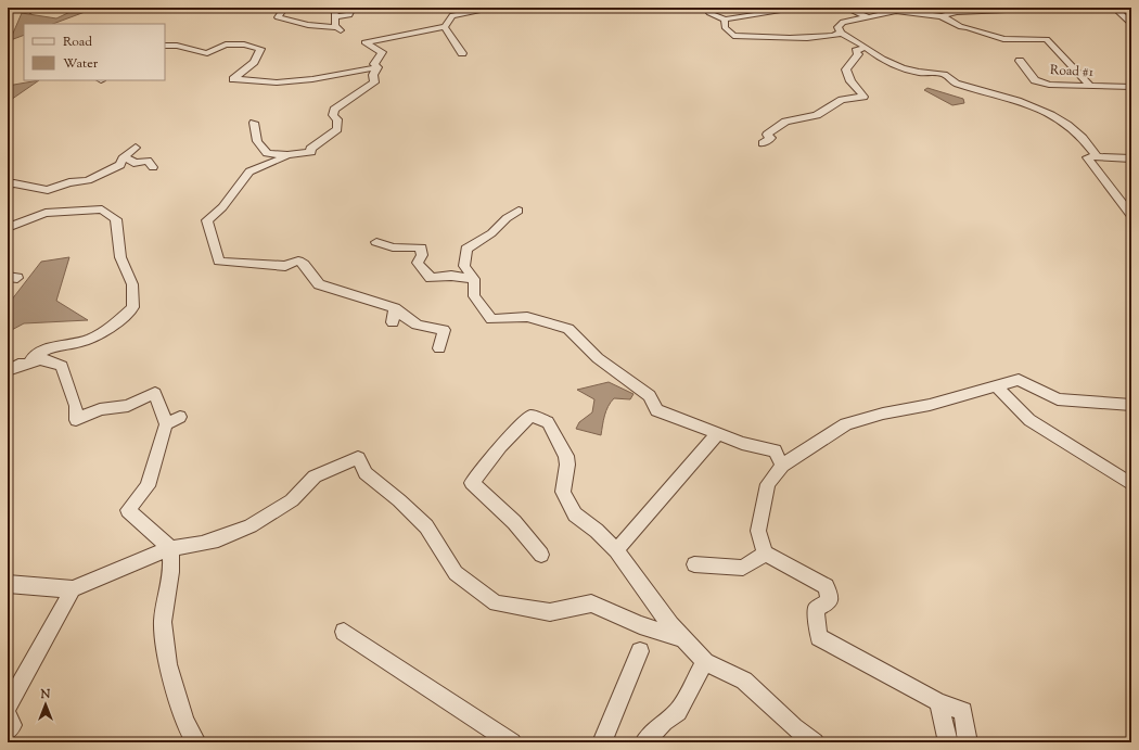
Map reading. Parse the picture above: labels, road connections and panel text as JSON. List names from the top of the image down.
{
  "streets": {
    "street": ["Road #1"]
  },
  "legend": ["Road", "Water"],
  "north": "top"
}
